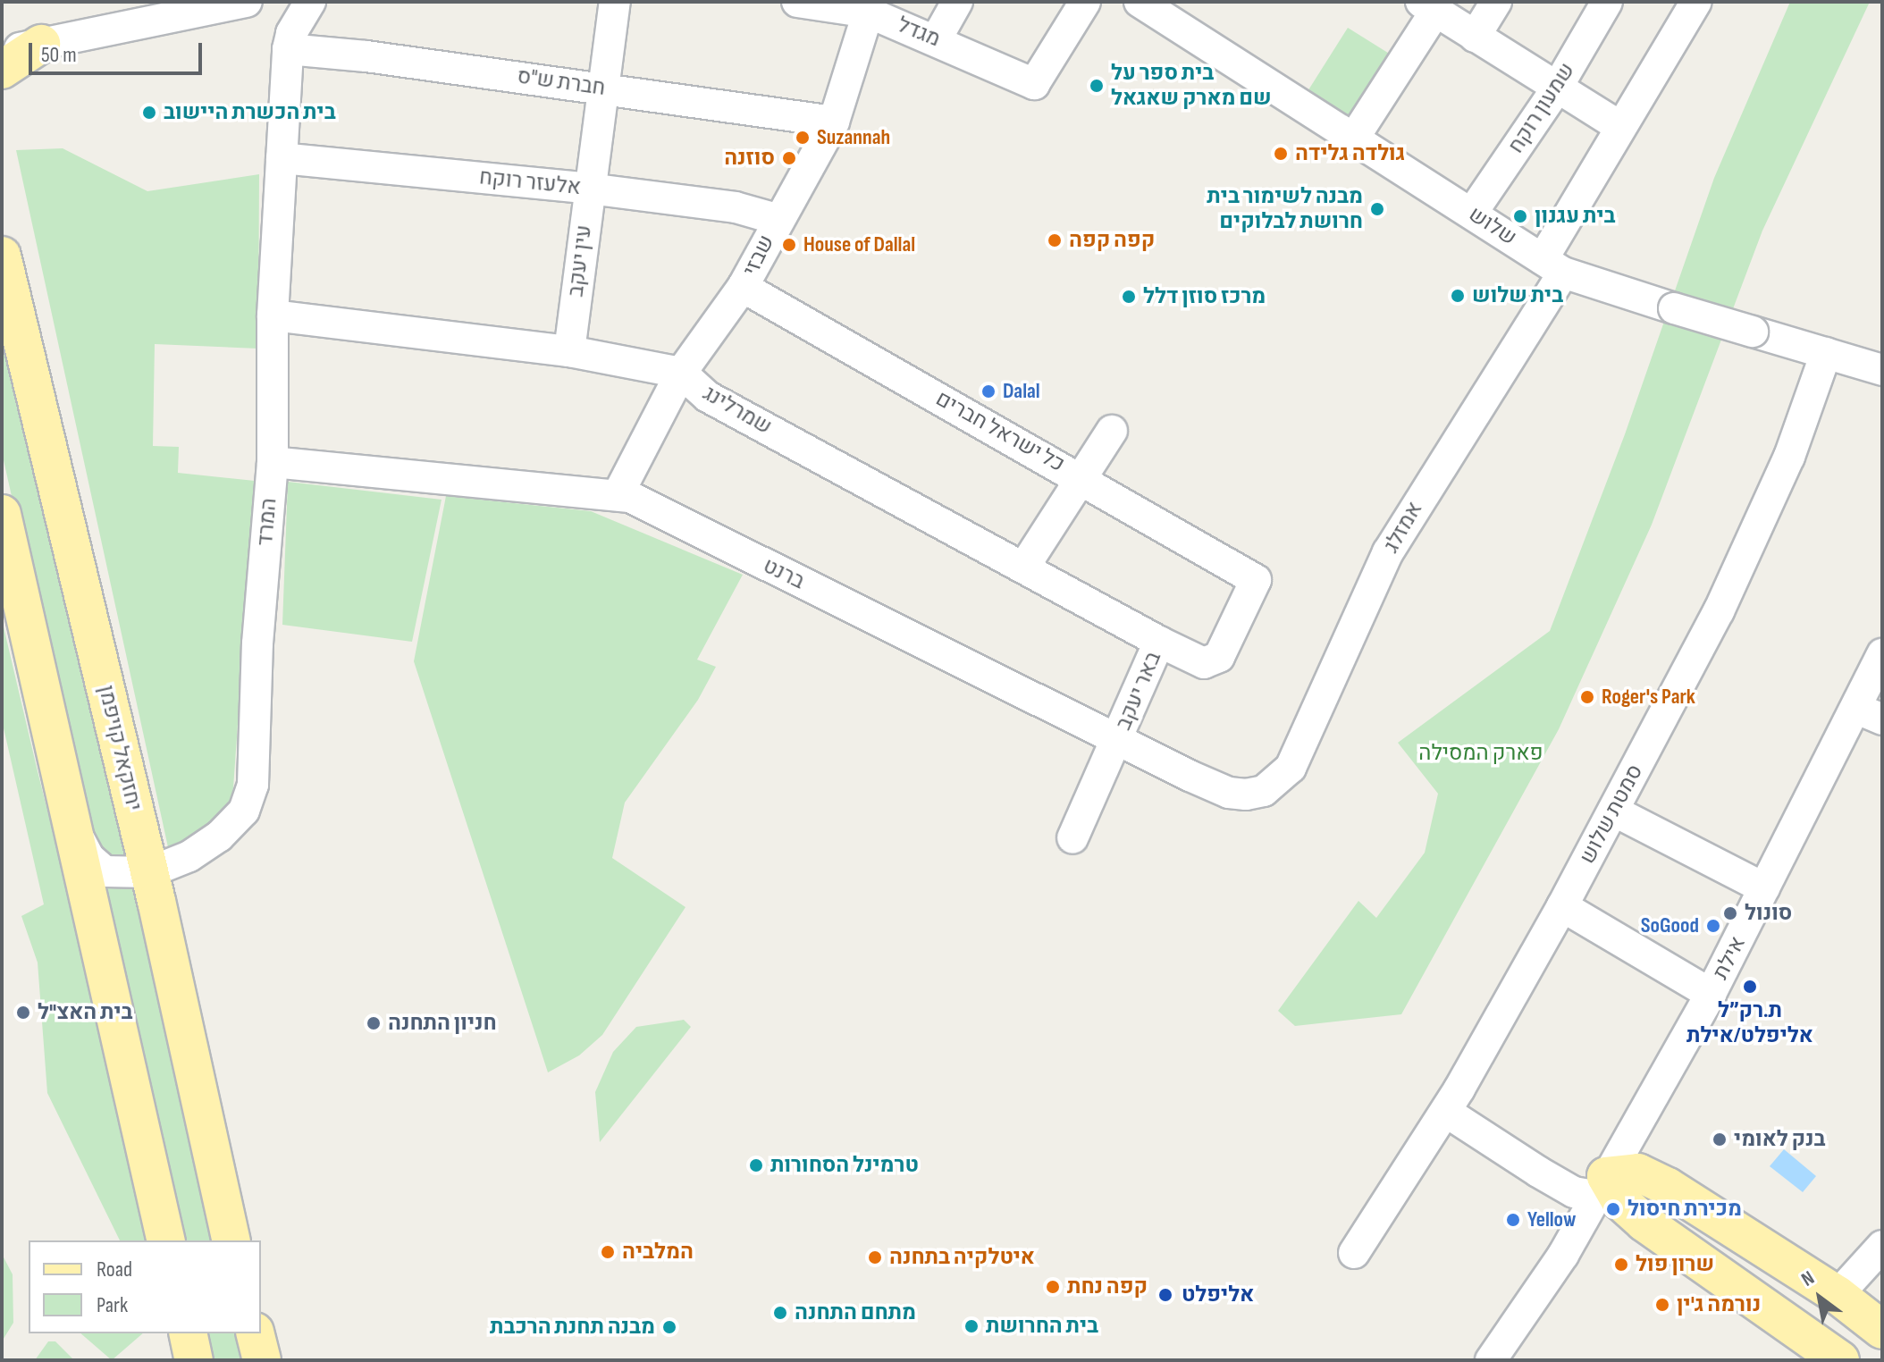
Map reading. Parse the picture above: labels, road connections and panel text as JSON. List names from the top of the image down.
{
  "streets": {
    "main road": ["יחזקאל קויפמן"],
    "street": [
      "מגדל",
      "חברת ש\"ס",
      "שמעון רוקח",
      "אלעזר רוקח",
      "שלוש",
      "שבזי",
      "עין יעקב",
      "שמרלינג",
      "כל ישראל חברים",
      "המרד",
      "אמזלג",
      "ברנט",
      "באר יעקב",
      "סמטת שלוש",
      "אילת"
    ]
  },
  "crossings": [
    ["מגדל", "שבזי"],
    ["חברת ש\"ס", "שבזי"],
    ["חברת ש\"ס", "עין יעקב"],
    ["חברת ש\"ס", "המרד"],
    ["שמעון רוקח", "שלוש"],
    ["אלעזר רוקח", "שבזי"],
    ["אלעזר רוקח", "עין יעקב"],
    ["אלעזר רוקח", "המרד"],
    ["שלוש", "אמזלג"],
    ["שלוש", "סמטת שלוש"],
    ["שבזי", "שמרלינג"],
    ["שבזי", "כל ישראל חברים"],
    ["שבזי", "ברנט"],
    ["עין יעקב", "שמרלינג"],
    ["שמרלינג", "המרד"],
    ["שמרלינג", "באר יעקב"],
    ["כל ישראל חברים", "באר יעקב"],
    ["המרד", "ברנט"],
    ["המרד", "יחזקאל קויפמן"],
    ["אמזלג", "ברנט"],
    ["ברנט", "באר יעקב"]
  ],
  "parks": ["פארק המסילה"],
  "places": [
    "בית ספר על שם מארק שאגאל",
    "בית הכשרת היישוב",
    "Suzannah",
    "גולדה גלידה",
    "סוזנה",
    "מבנה לשימור בית חרושת לבלוקים",
    "בית עגנון",
    "קפה קפה",
    "House of Dallal",
    "בית שלוש",
    "מרכז סוזן דלל",
    "Dalal",
    "Roger's Park",
    "סונול",
    "SoGood",
    "ת.רק״ל אליפלט/אילת",
    "בית האצ\"ל",
    "חניון התחנה",
    "בנק לאומי",
    "טרמינל הסחורות",
    "מכירת חיסול",
    "Yellow",
    "המלביה",
    "איטלקיה בתחנה",
    "שרון פול",
    "קפה נחת",
    "אליפלט",
    "נורמה ג'ין",
    "מתחם התחנה",
    "בית החרושת",
    "מבנה תחנת הרכבת"
  ],
  "legend": ["Road", "Park"],
  "scale_bar": "50 m",
  "north": "top left"
}
